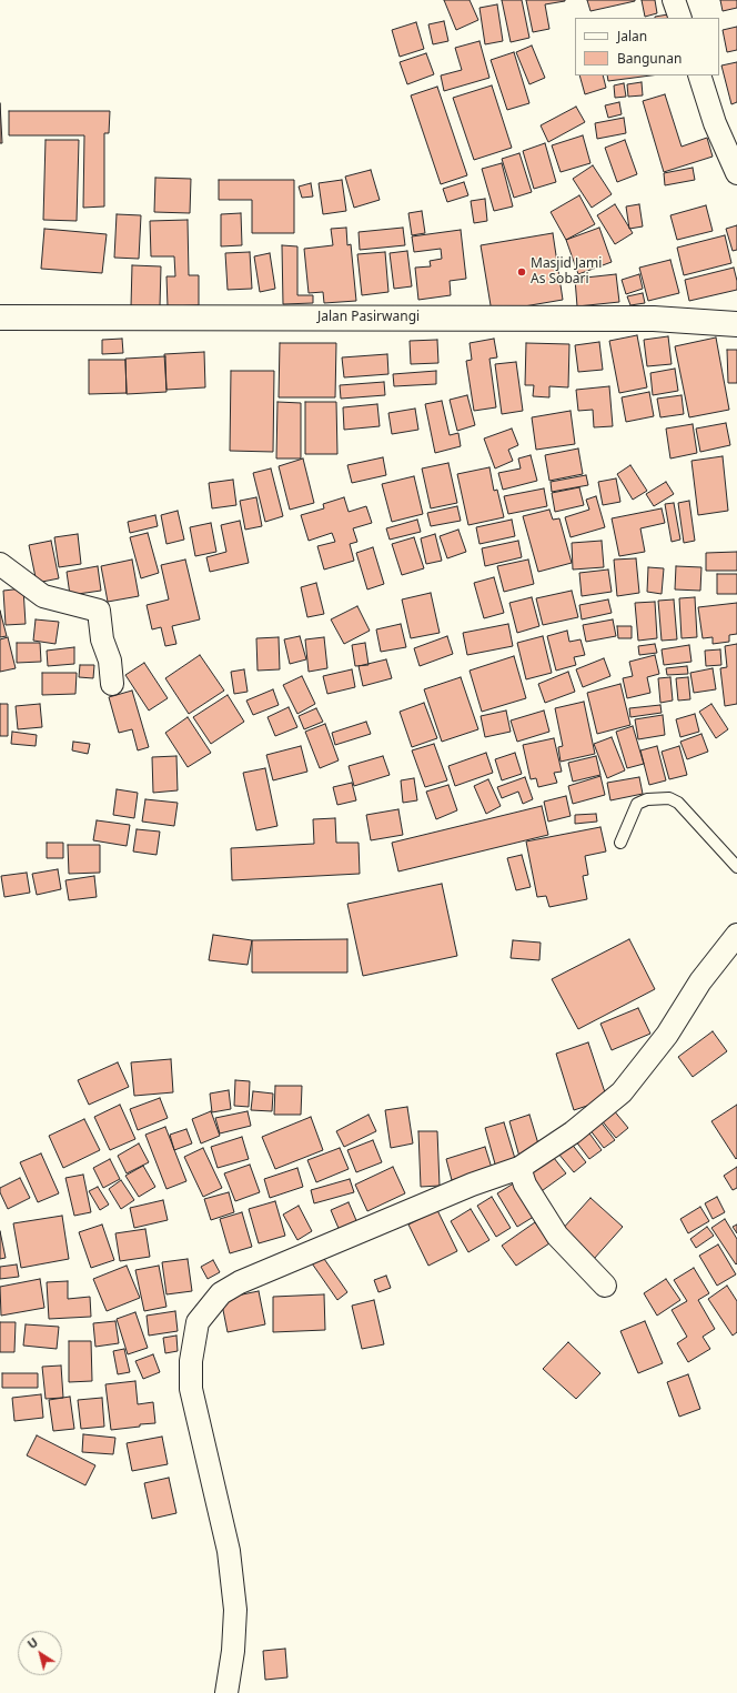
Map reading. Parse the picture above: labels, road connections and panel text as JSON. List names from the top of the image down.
{
  "streets": {
    "street": ["Jalan Pasirwangi"]
  },
  "places": ["Masjid Jami As Sobari"],
  "legend": ["Jalan", "Bangunan"],
  "north": "top left"
}
